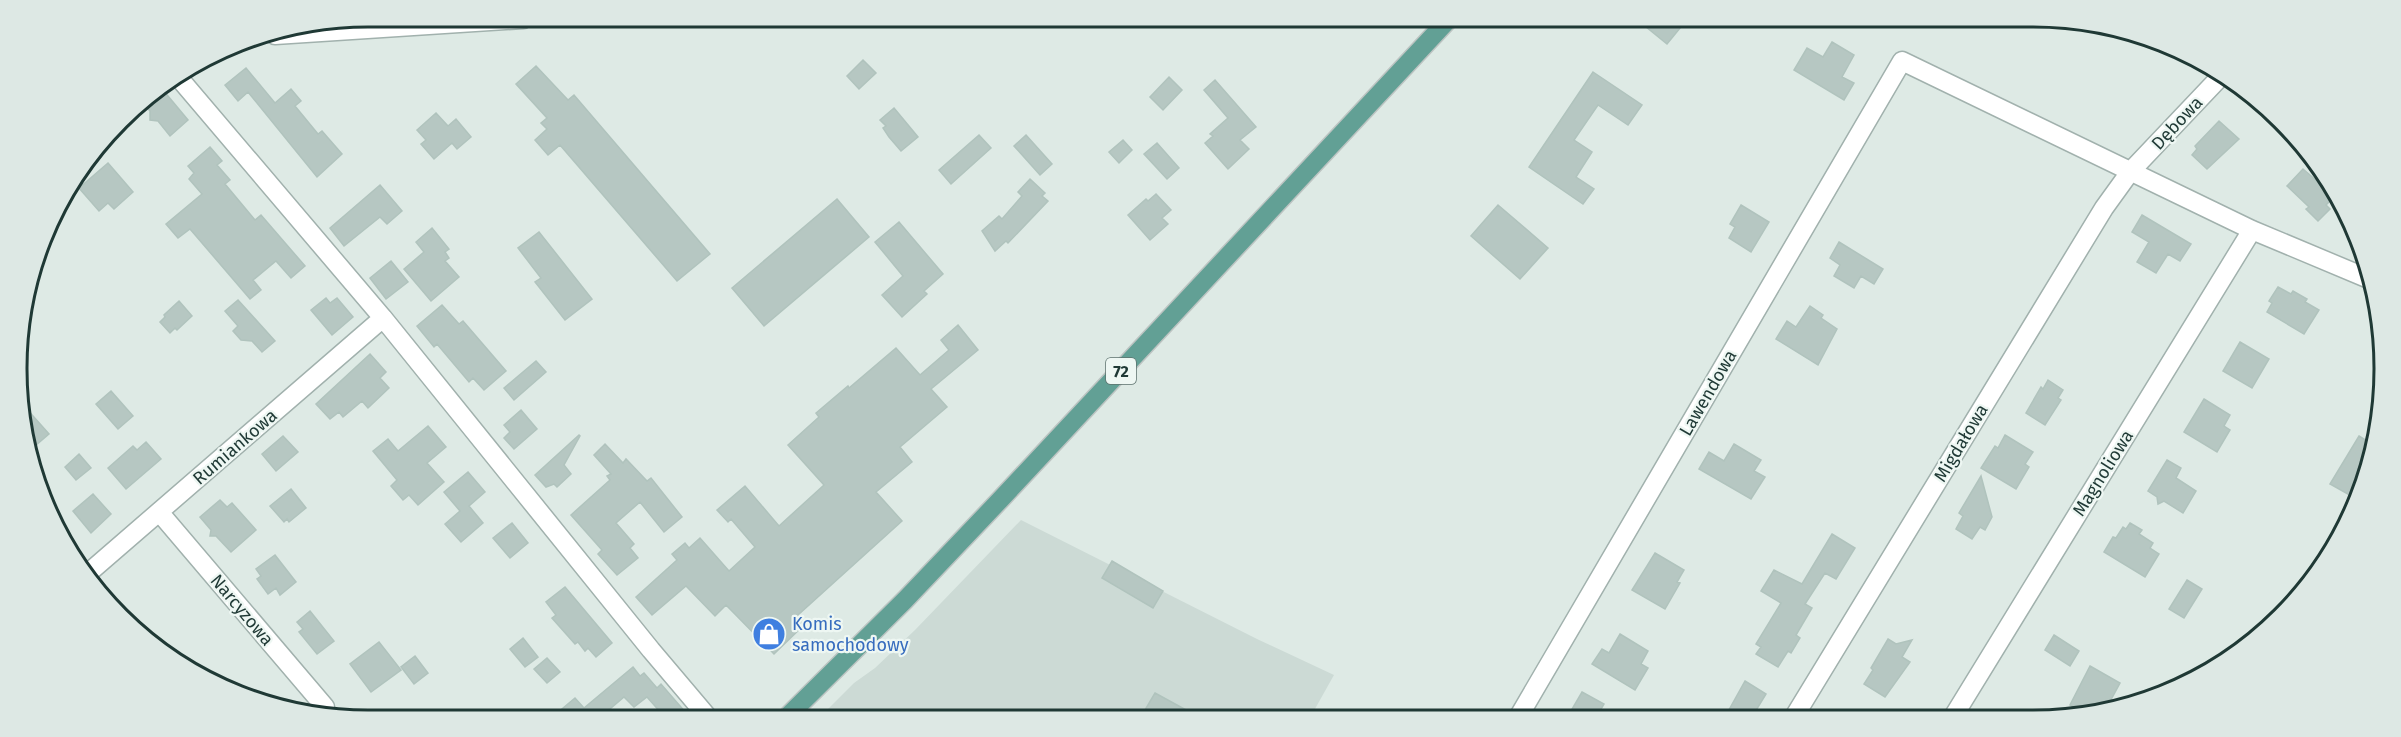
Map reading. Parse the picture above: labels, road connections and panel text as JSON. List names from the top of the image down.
{
  "streets": {
    "main road": ["72"],
    "street": [
      "Dębowa",
      "Lawendowa",
      "Migdałowa",
      "Rumiankowa",
      "Magnoliowa",
      "Narcyzowa"
    ]
  },
  "crossings": [
    ["Dębowa", "Lawendowa"],
    ["Dębowa", "Migdałowa"],
    ["Lawendowa", "Migdałowa"],
    ["Rumiankowa", "Narcyzowa"]
  ],
  "places": {
    "shop": ["Komis samochodowy"]
  }
}
